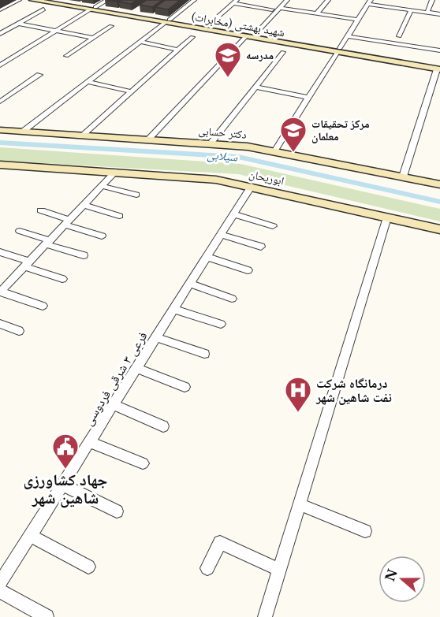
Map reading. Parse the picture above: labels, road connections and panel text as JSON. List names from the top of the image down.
{
  "streets": {
    "main road": ["شهید بهشتی (مخابرات)", "دکتر حسابی", "ابوریحان"],
    "street": ["فرعی ۳ شرقی فردوسی"]
  },
  "crossings": [
    ["ابوریحان", "فرعی ۳ شرقی فردوسی"]
  ],
  "water": ["سیلابی"],
  "places": {
    "school or university": ["مدرسه", "مرکز تحقیقات معلمان"],
    "hospital": ["درمانگاه شرکت نفت شاهین شهر"],
    "public building": ["جهاد کشاورزی شاهین شهر"]
  },
  "north": "left"
}
